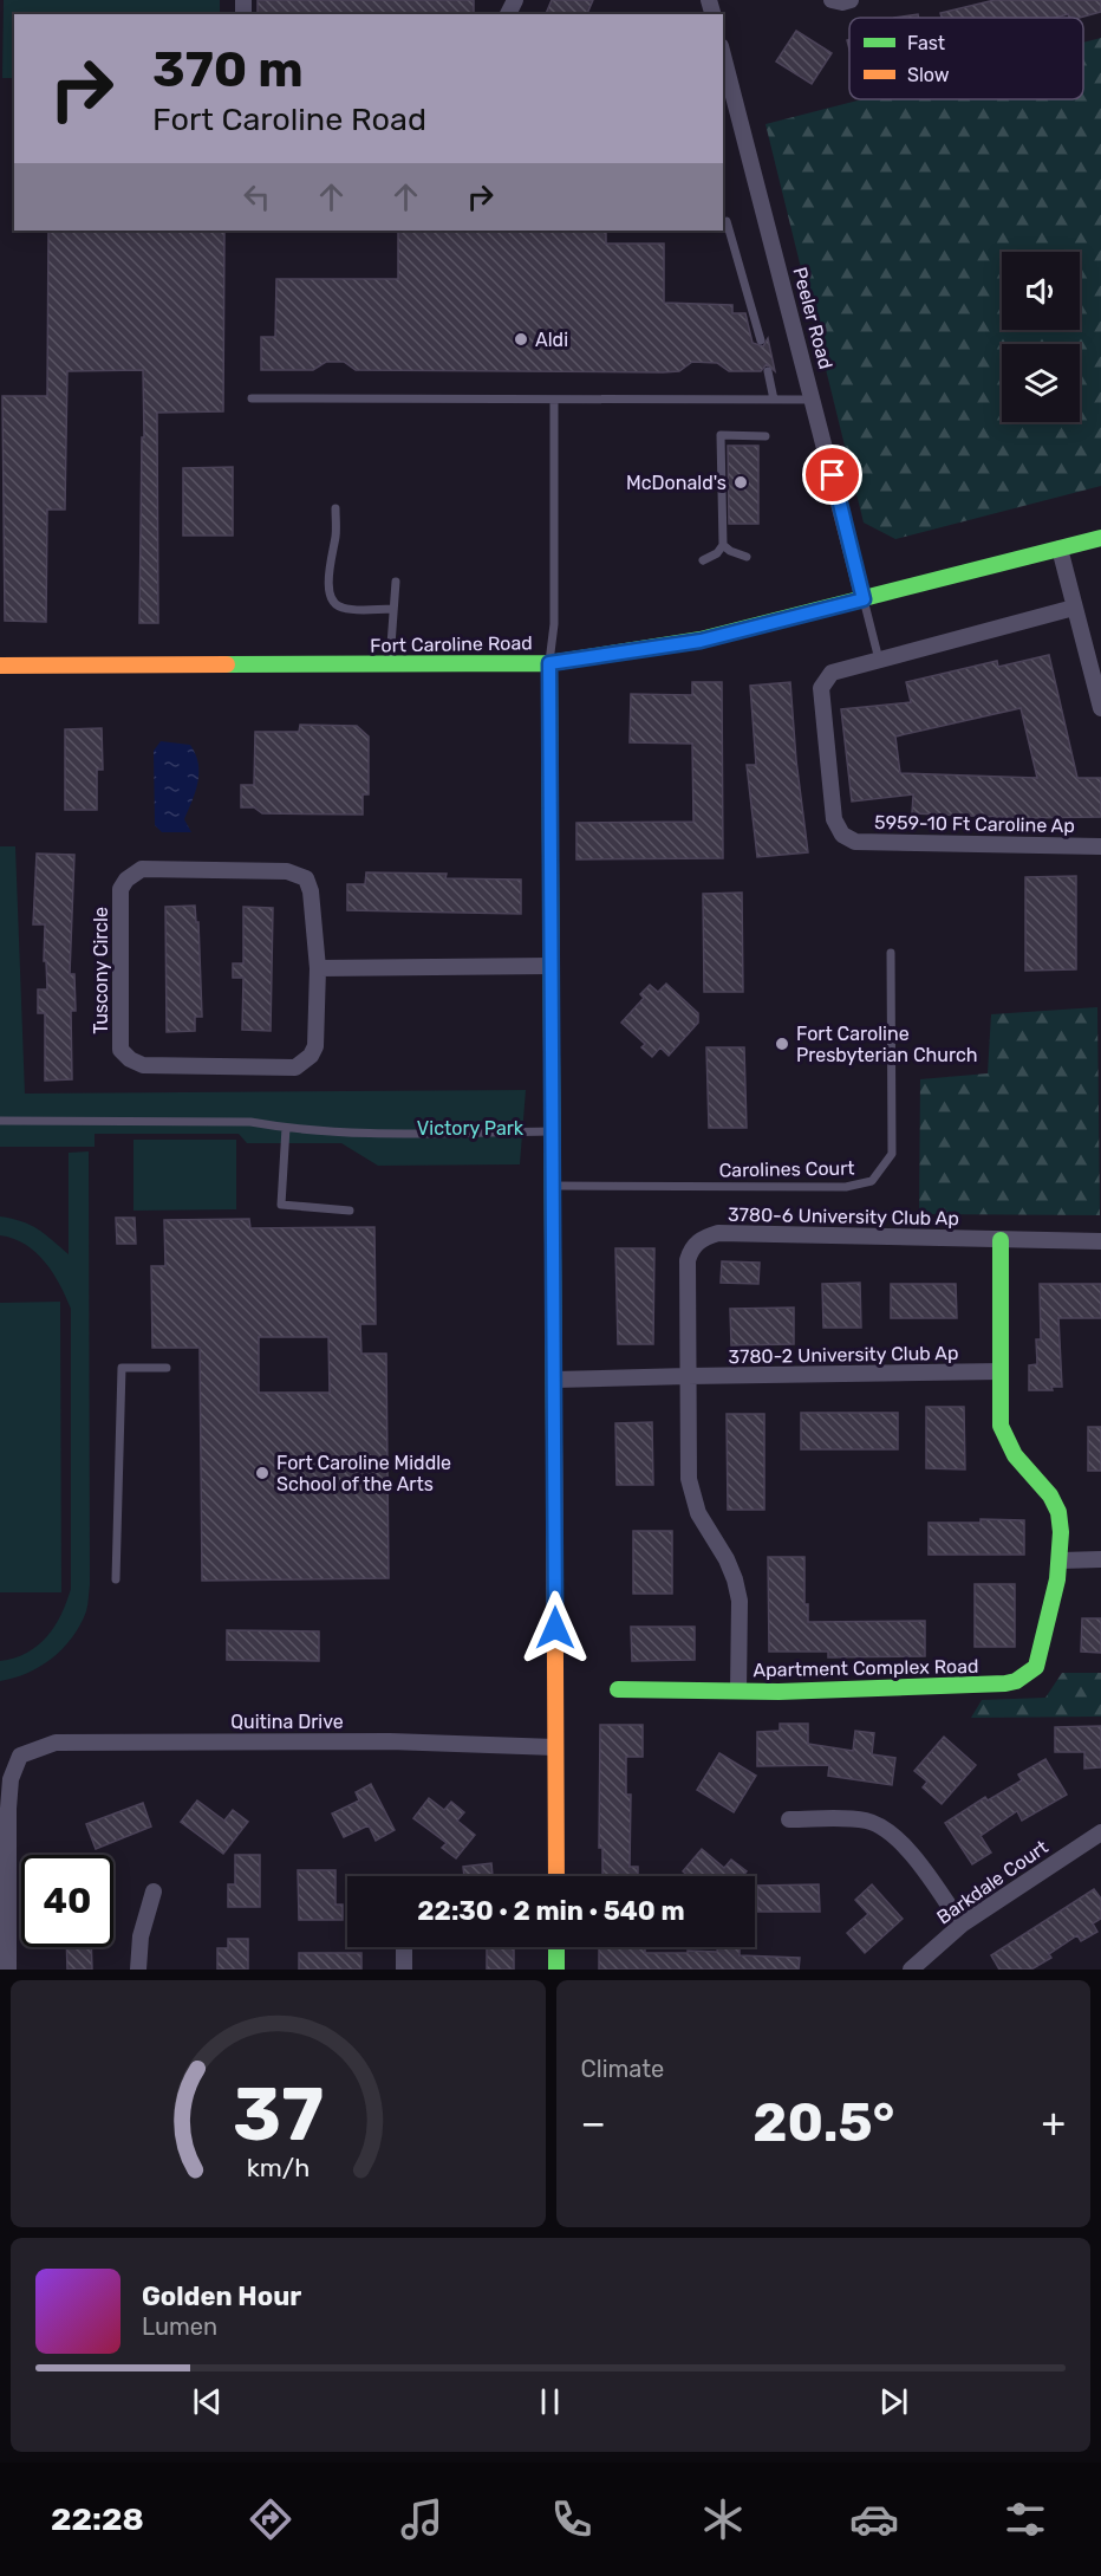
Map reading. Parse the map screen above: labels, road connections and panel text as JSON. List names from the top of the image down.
{
  "streets": {
    "street": [
      "Peeler Road",
      "Fort Caroline Road",
      "5959-10 Ft Caroline Ap",
      "Tuscony Circle",
      "3780-6 University Club Ap",
      "3780-2 University Club Ap",
      "Apartment Complex Road",
      "Quitina Drive",
      "Barkdale Court"
    ],
    "lane": ["Carolines Court"]
  },
  "crossings": [
    ["Peeler Road", "Fort Caroline Road"],
    ["3780-6 University Club Ap", "3780-2 University Club Ap"],
    ["3780-6 University Club Ap", "Apartment Complex Road"],
    ["3780-2 University Club Ap", "Apartment Complex Road"]
  ],
  "parks": ["Victory Park"],
  "places": [
    "Aldi",
    "McDonald's",
    "Fort Caroline Presbyterian Church",
    "Fort Caroline Middle School of the Arts"
  ],
  "legend": ["Fast", "Slow"],
  "page": {
    "turn": ["370 m", "Fort Caroline Road"],
    "limit": "40",
    "trip": "22:30 · 2 min · 540 m",
    "tile": "Climate",
    "heat": ["−", "20.5°", "+"],
    "song": ["Golden Hour", "Lumen"],
    "tabs": "22:28",
    "gauge": ["37", "km/h"]
  }
}
